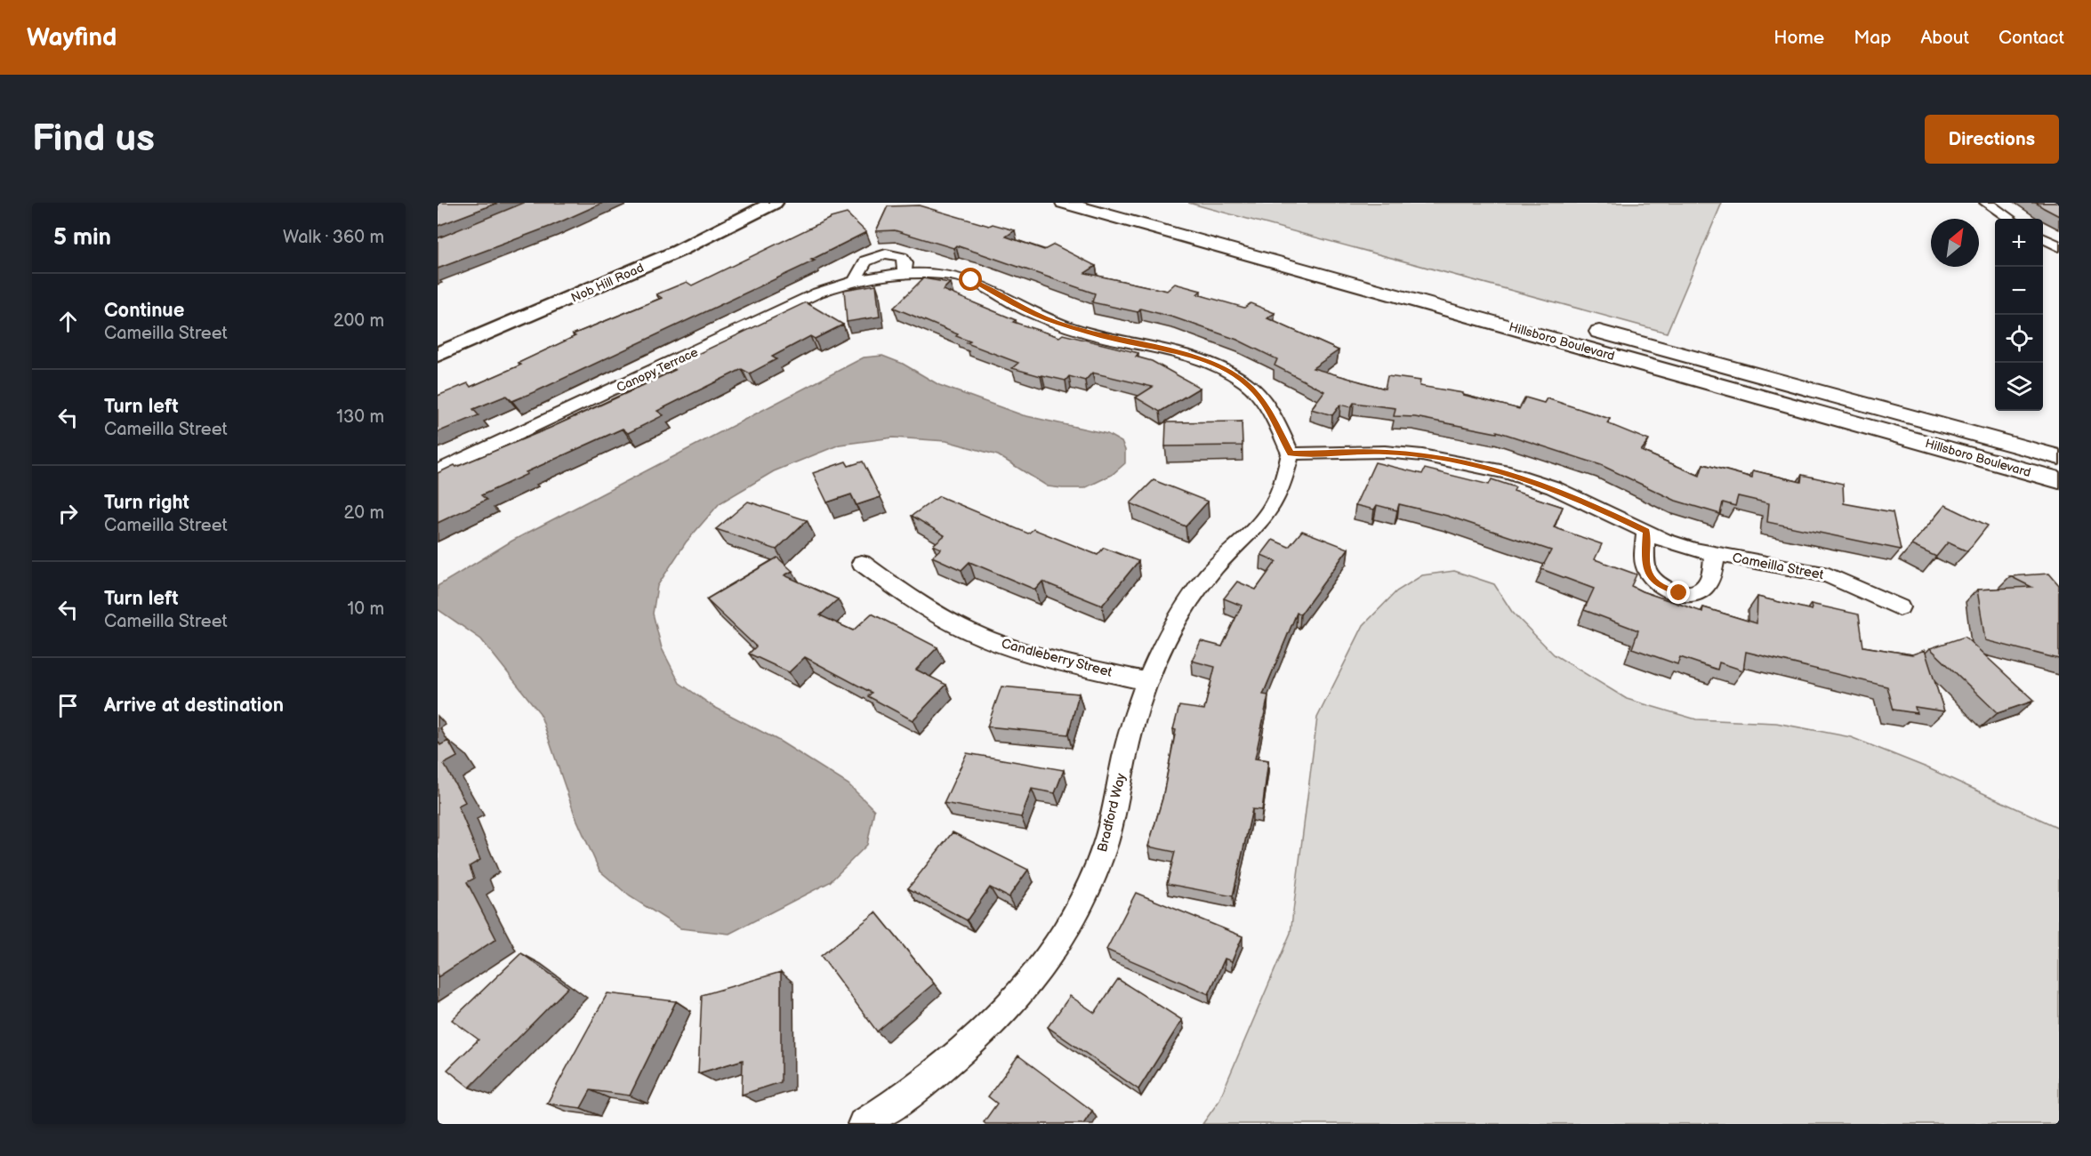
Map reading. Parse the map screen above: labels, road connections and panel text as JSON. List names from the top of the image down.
{
  "streets": {
    "main road": ["Nob Hill Road"],
    "street": [
      "Hillsboro Boulevard",
      "Canopy Terrace",
      "Cameilla Street",
      "Candleberry Street",
      "Bradford Way"
    ]
  },
  "crossings": [
    ["Cameilla Street", "Bradford Way"],
    ["Candleberry Street", "Bradford Way"]
  ],
  "north": "top right",
  "page": {
    "header": "Wayfind",
    "nav": [
      "Home",
      "Map",
      "About",
      "Contact"
    ],
    "buttons": "Directions",
    "title": "Find us",
    "heading": ["5 min", "Walk · 360 m"],
    "map_buttons": ["+", "−"],
    "list": [
      ["Continue", "Cameilla Street", "200 m"],
      ["Turn left", "Cameilla Street", "130 m"],
      ["Turn right", "Cameilla Street", "20 m"],
      ["Turn left", "Cameilla Street", "10 m"],
      "Arrive at destination"
    ]
  }
}
